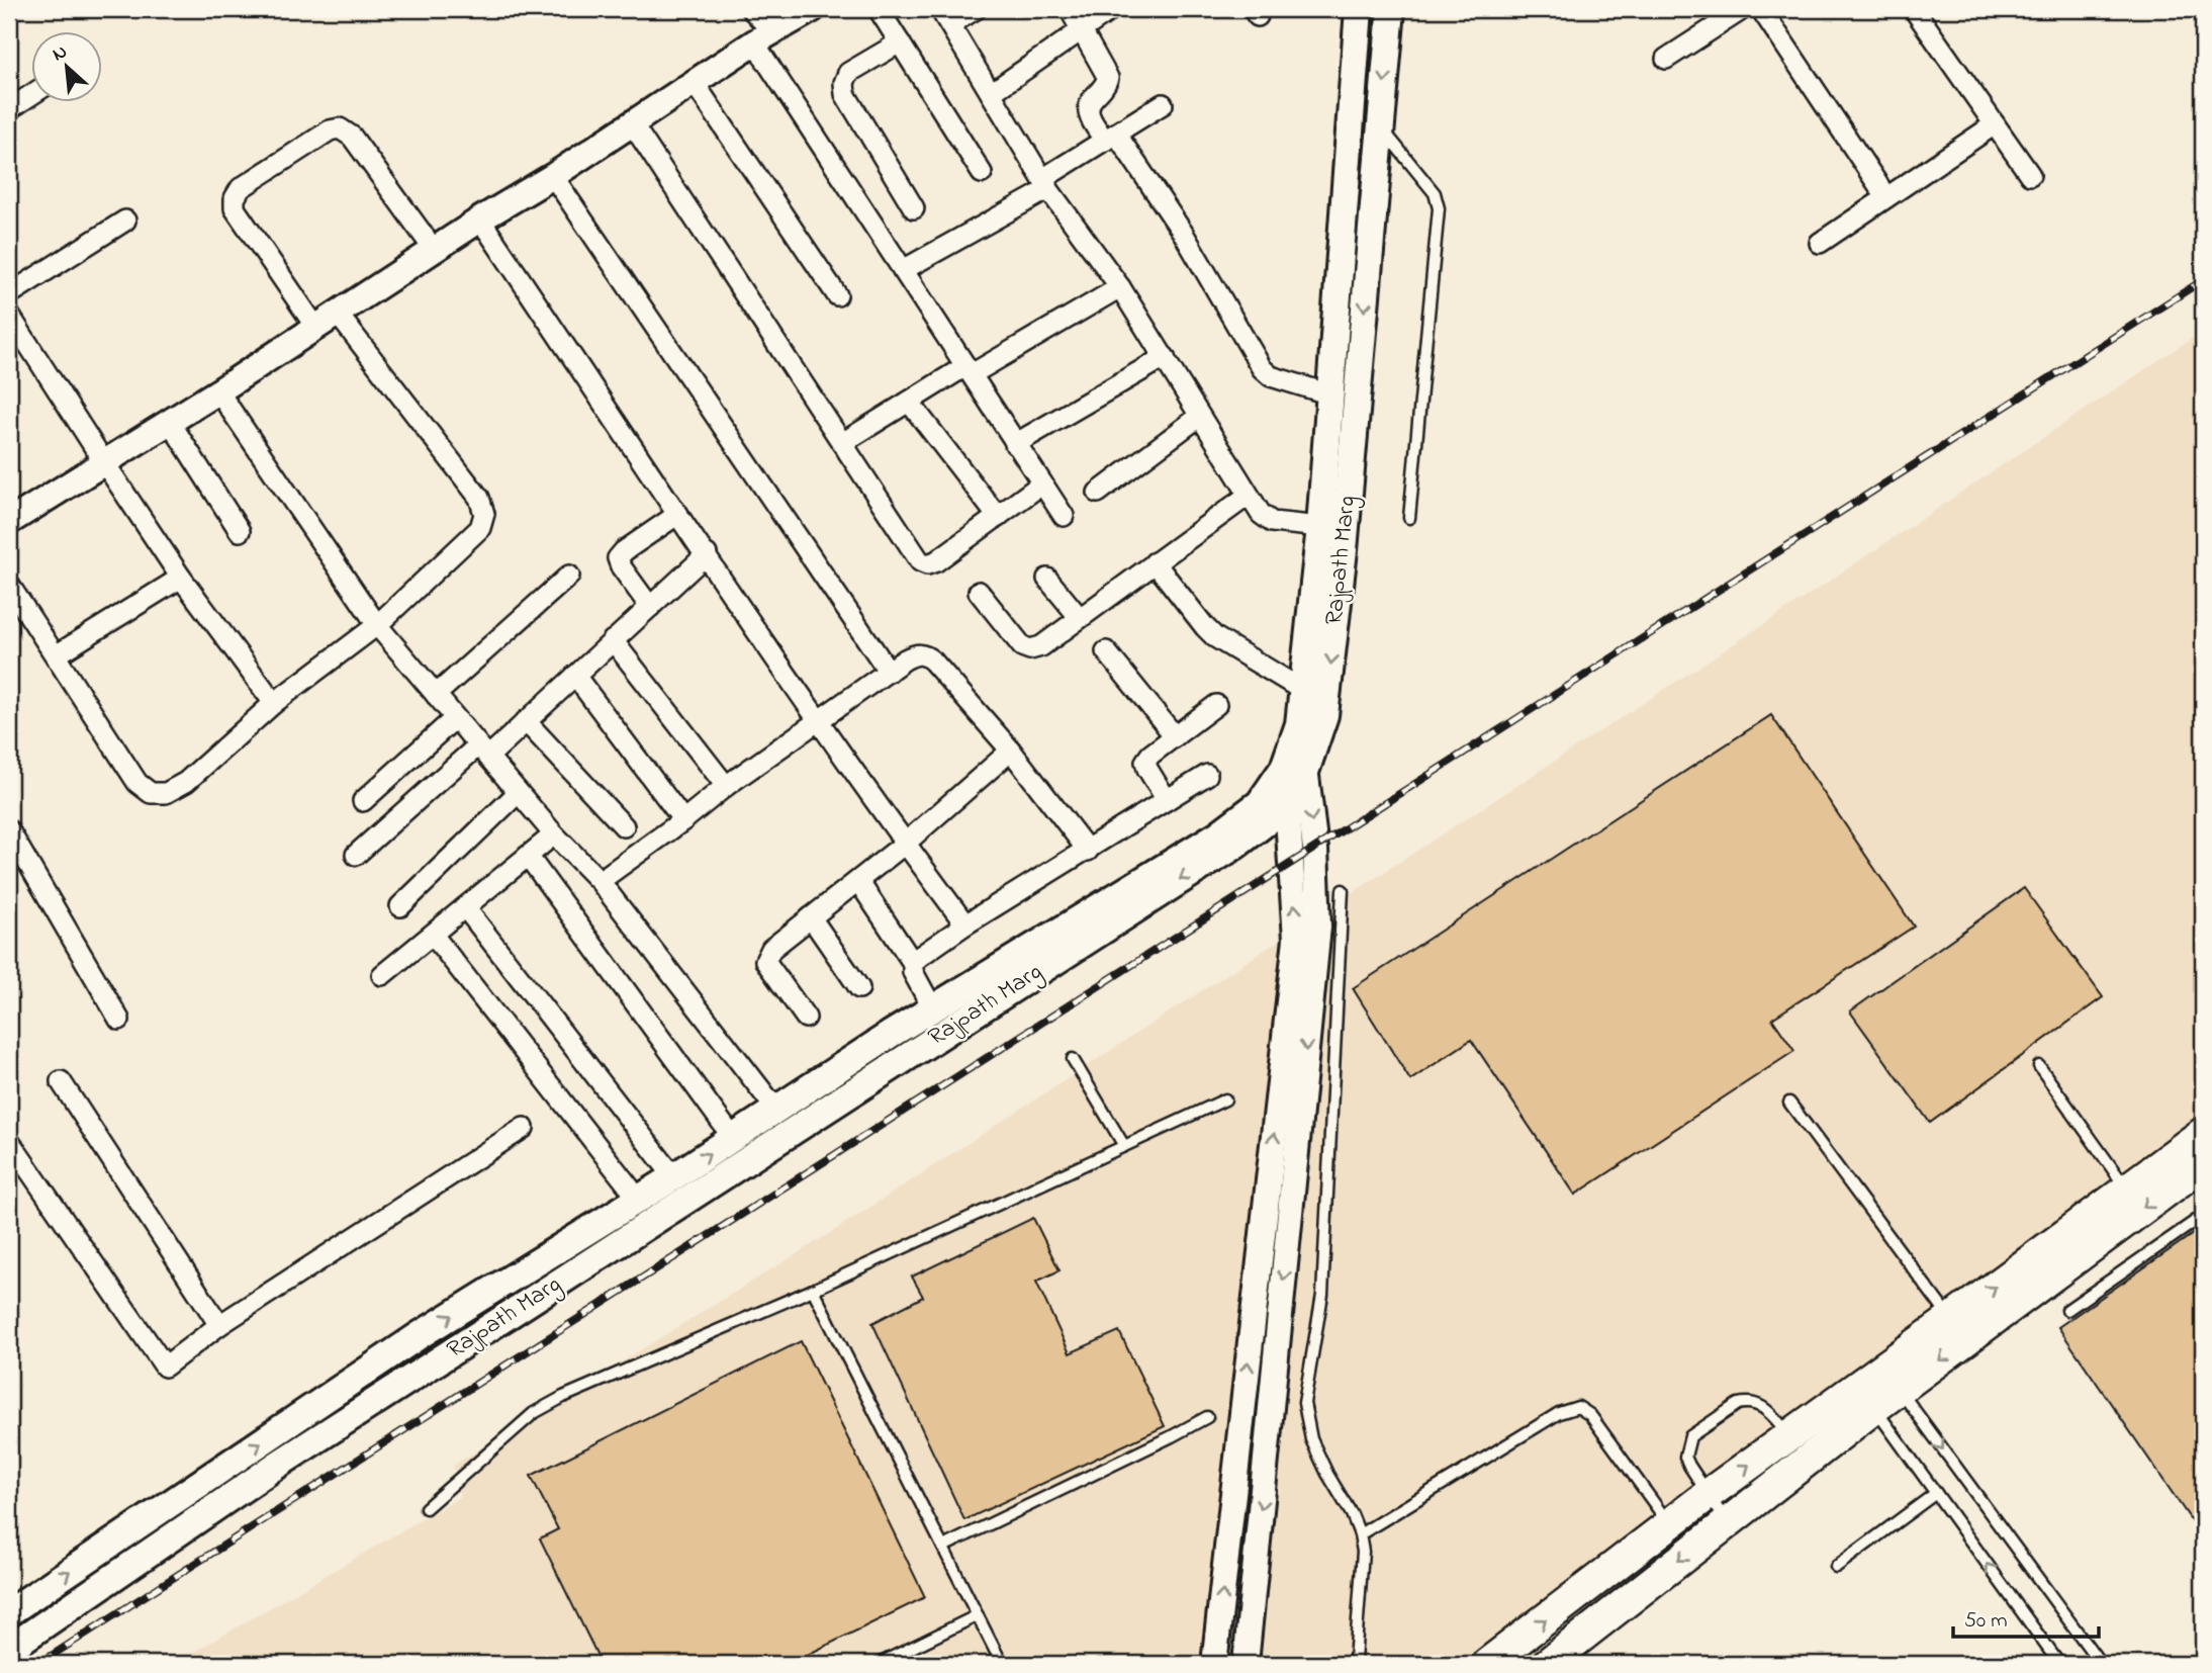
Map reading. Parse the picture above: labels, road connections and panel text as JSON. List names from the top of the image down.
{
  "streets": {
    "main road": ["Rajpath Marg"]
  },
  "scale_bar": "50 m",
  "north": "top left"
}
